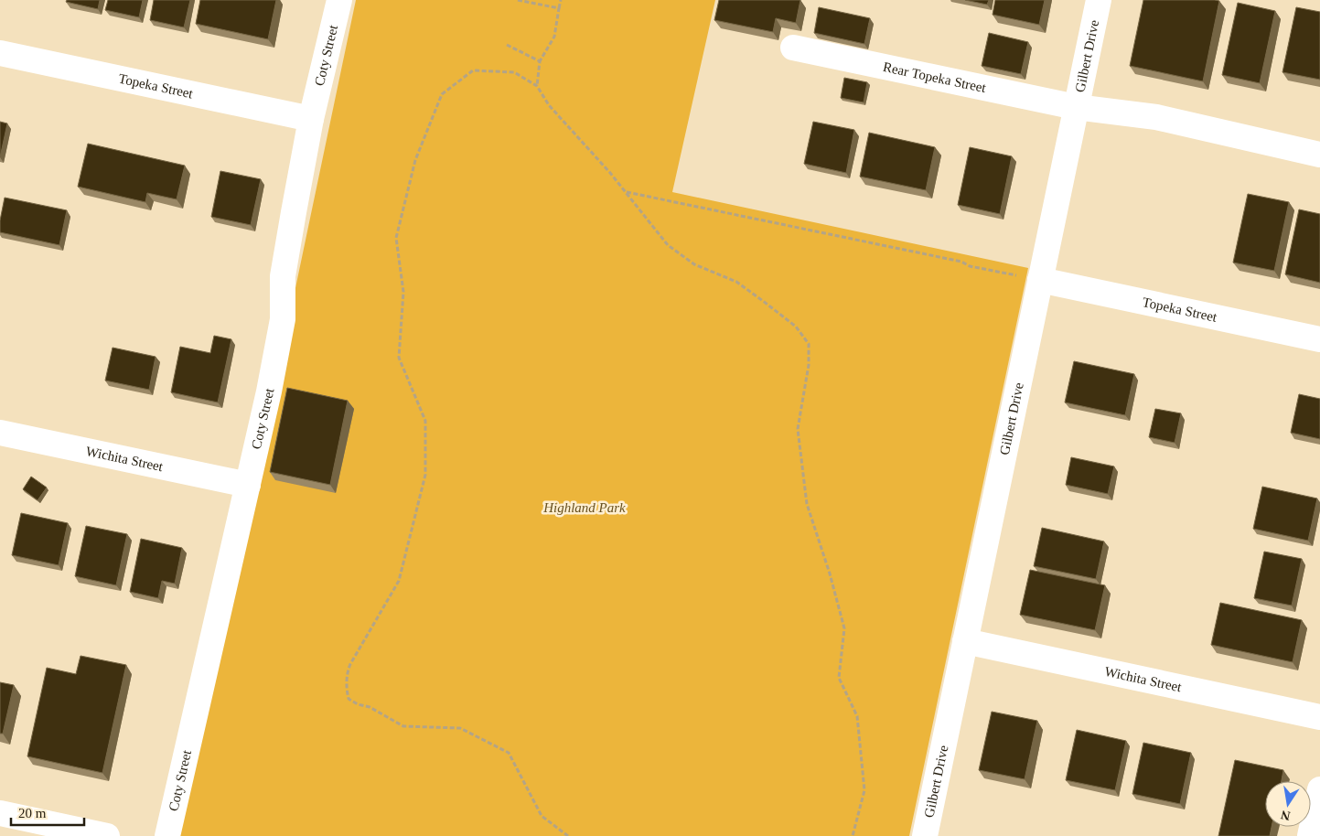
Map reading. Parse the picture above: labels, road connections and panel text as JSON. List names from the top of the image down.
{
  "streets": {
    "street": [
      "Coty Street",
      "Gilbert Drive",
      "Rear Topeka Street",
      "Topeka Street",
      "Wichita Street"
    ]
  },
  "crossings": [
    ["Coty Street", "Topeka Street"],
    ["Coty Street", "Wichita Street"],
    ["Gilbert Drive", "Rear Topeka Street"],
    ["Gilbert Drive", "Topeka Street"],
    ["Gilbert Drive", "Wichita Street"]
  ],
  "parks": ["Highland Park"],
  "scale_bar": "20 m",
  "north": "bottom"
}
